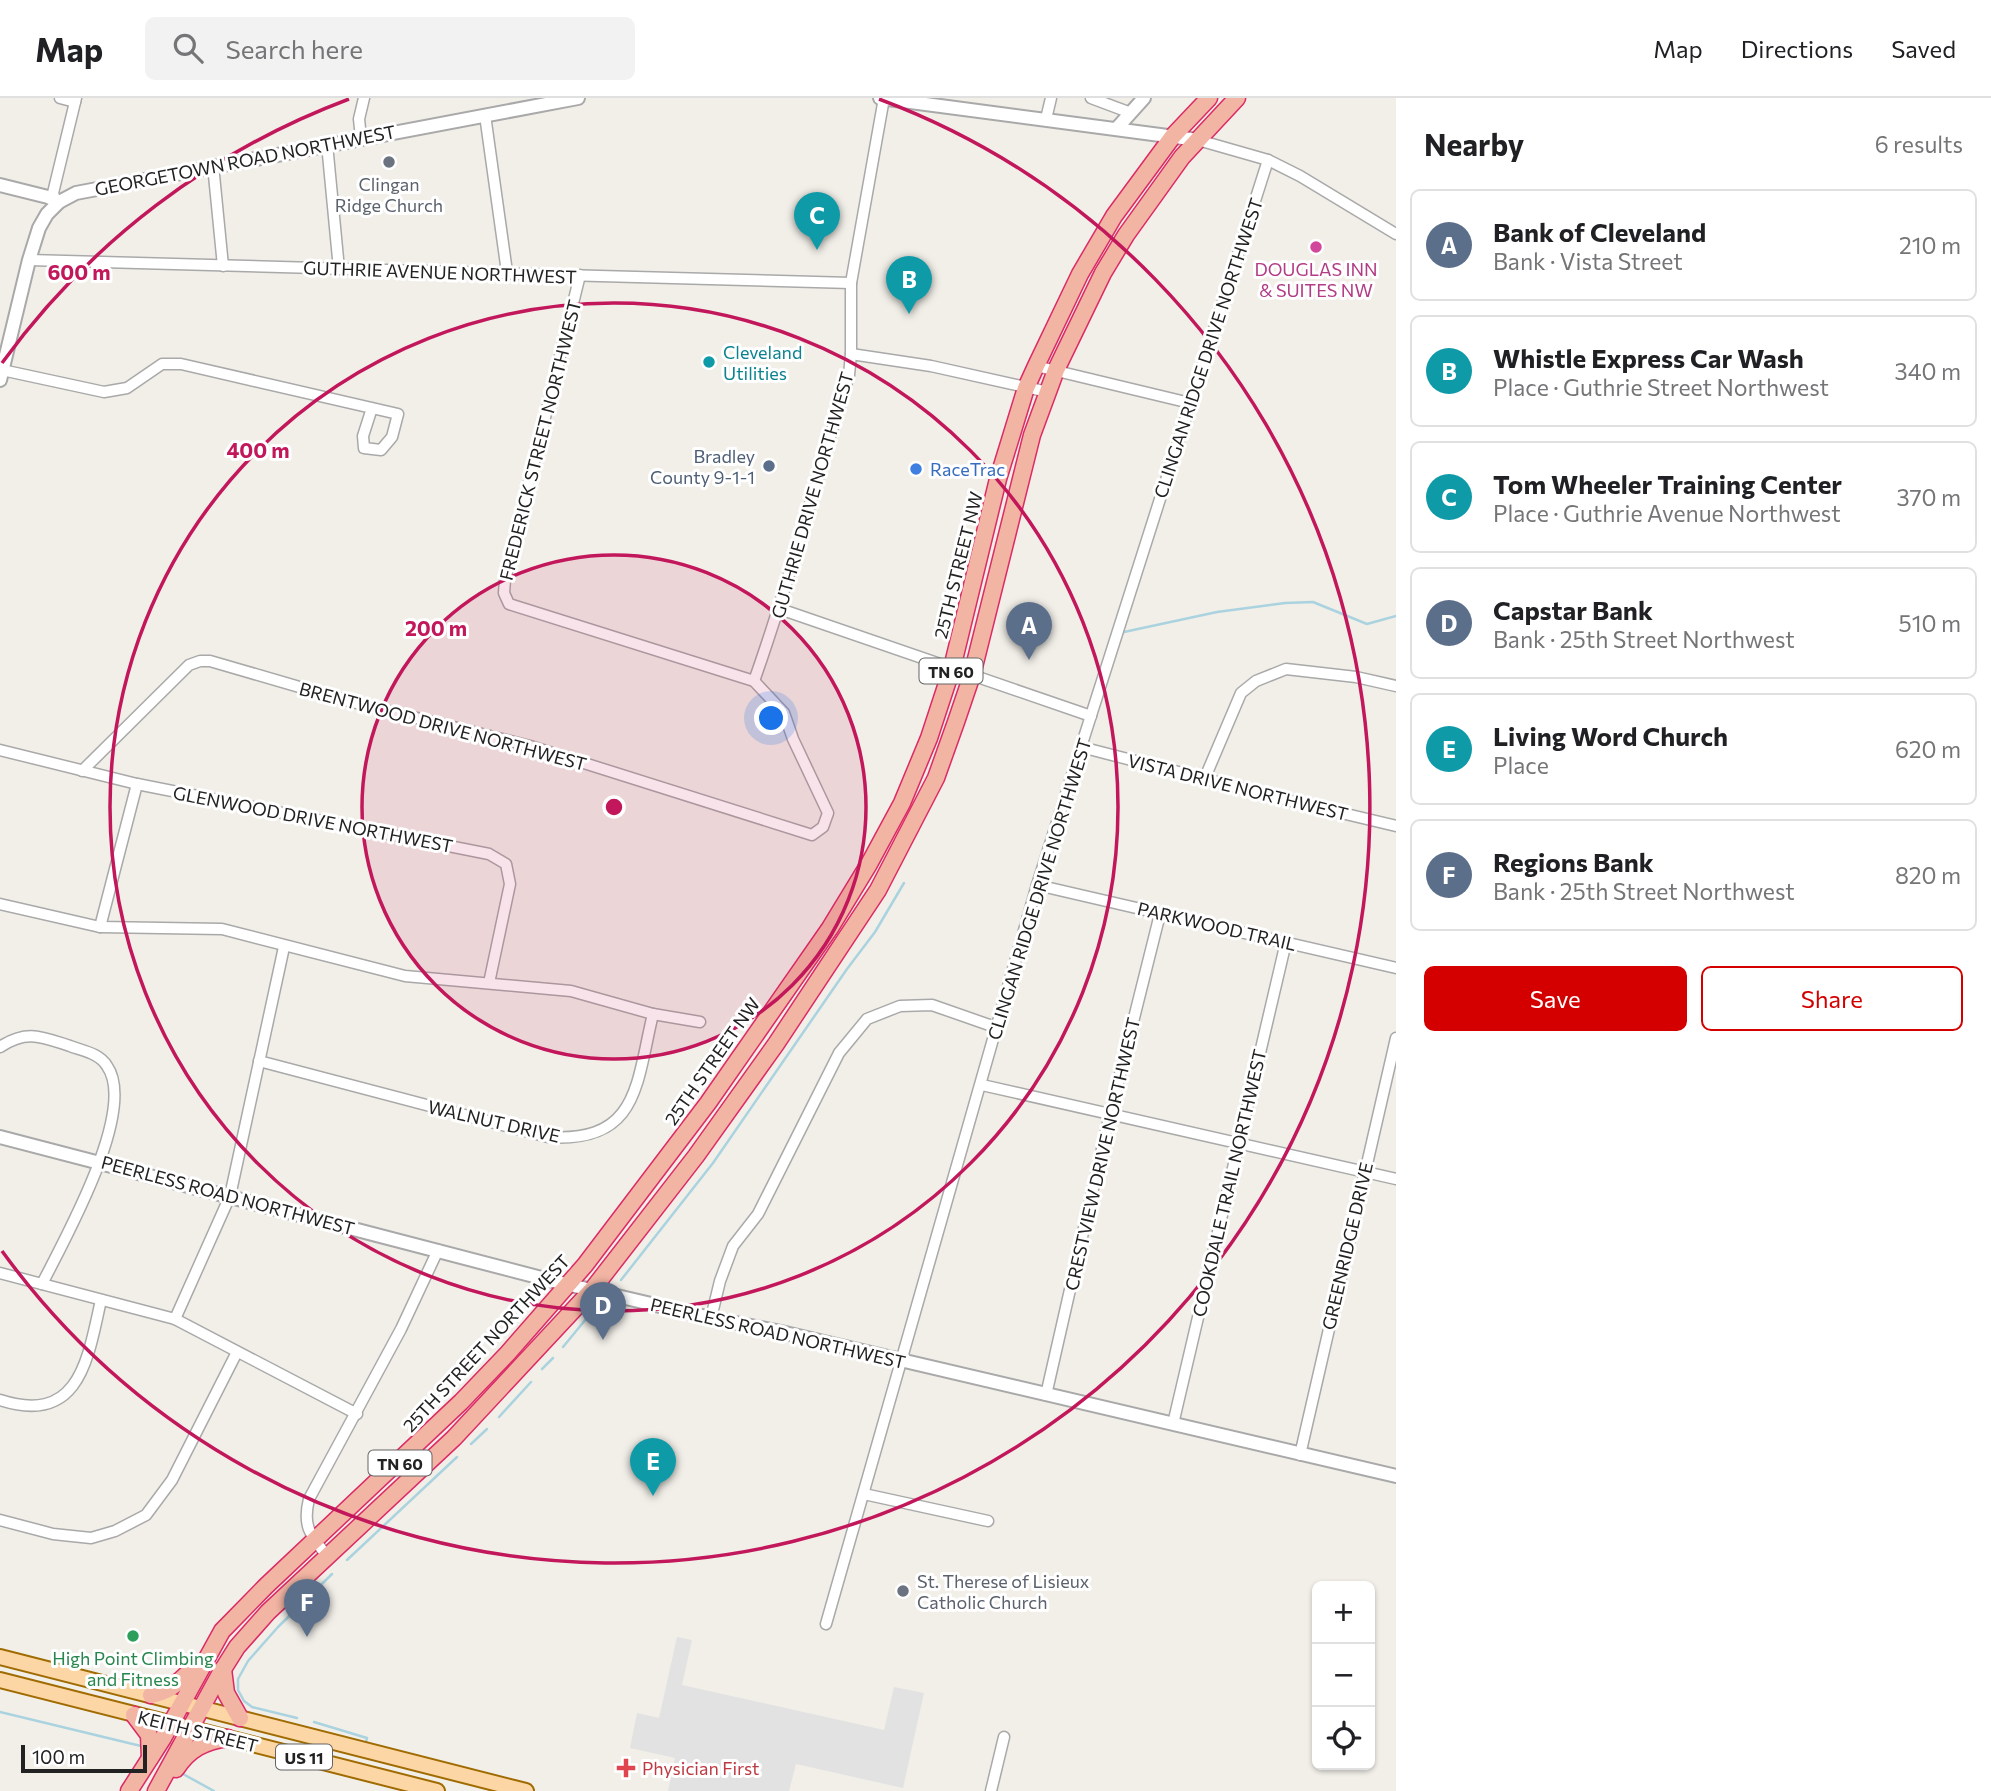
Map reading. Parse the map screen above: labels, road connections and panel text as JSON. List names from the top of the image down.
{
  "streets": {
    "highway": ["25TH STREET NW", "TN 60", "25TH STREET NORTHWEST"],
    "main road": ["KEITH STREET", "US 11"],
    "street": [
      "GEORGETOWN ROAD NORTHWEST",
      "GUTHRIE AVENUE NORTHWEST",
      "CLINGAN RIDGE DRIVE NORTHWEST",
      "FREDERICK STREET NORTHWEST",
      "GUTHRIE DRIVE NORTHWEST",
      "BRENTWOOD DRIVE NORTHWEST",
      "VISTA DRIVE NORTHWEST",
      "GLENWOOD DRIVE NORTHWEST",
      "PARKWOOD TRAIL",
      "WALNUT DRIVE",
      "CRESTVIEW DRIVE NORTHWEST",
      "COOKDALE TRAIL NORTHWEST",
      "PEERLESS ROAD NORTHWEST",
      "GREENRIDGE DRIVE"
    ]
  },
  "crossings": [
    ["GUTHRIE AVENUE NORTHWEST", "FREDERICK STREET NORTHWEST"],
    ["GUTHRIE AVENUE NORTHWEST", "GUTHRIE DRIVE NORTHWEST"],
    ["CLINGAN RIDGE DRIVE NORTHWEST", "VISTA DRIVE NORTHWEST"],
    ["CLINGAN RIDGE DRIVE NORTHWEST", "PARKWOOD TRAIL"],
    ["CLINGAN RIDGE DRIVE NORTHWEST", "PEERLESS ROAD NORTHWEST"],
    ["FREDERICK STREET NORTHWEST", "GUTHRIE DRIVE NORTHWEST"],
    ["FREDERICK STREET NORTHWEST", "BRENTWOOD DRIVE NORTHWEST"],
    ["GUTHRIE DRIVE NORTHWEST", "BRENTWOOD DRIVE NORTHWEST"],
    ["25TH STREET NW", "TN 60"],
    ["25TH STREET NW", "25TH STREET NORTHWEST"],
    ["TN 60", "PEERLESS ROAD NORTHWEST"],
    ["TN 60", "KEITH STREET"],
    ["BRENTWOOD DRIVE NORTHWEST", "GLENWOOD DRIVE NORTHWEST"],
    ["PARKWOOD TRAIL", "CRESTVIEW DRIVE NORTHWEST"],
    ["PARKWOOD TRAIL", "COOKDALE TRAIL NORTHWEST"],
    ["CRESTVIEW DRIVE NORTHWEST", "PEERLESS ROAD NORTHWEST"],
    ["COOKDALE TRAIL NORTHWEST", "PEERLESS ROAD NORTHWEST"],
    ["PEERLESS ROAD NORTHWEST", "GREENRIDGE DRIVE"],
    ["PEERLESS ROAD NORTHWEST", "25TH STREET NORTHWEST"],
    ["25TH STREET NORTHWEST", "KEITH STREET"]
  ],
  "places": {
    "other": [
      "Clingan Ridge Church",
      "DOUGLAS INN & SUITES NW",
      "Cleveland Utilities",
      "Bradley County 9-1-1",
      "RaceTrac",
      "St. Therese of Lisieux Catholic Church",
      "High Point Climbing and Fitness"
    ],
    "health": ["Physician First"]
  },
  "scale_bar": "100 m",
  "page": {
    "header": "Map",
    "search": "Search here",
    "nav": ["Map", "Directions", "Saved"],
    "heading": ["Nearby", "6 results"],
    "list": [
      {
        "mark": "A",
        "name": "Bank of Cleveland",
        "note": "Bank · Vista Street",
        "value": "210 m"
      },
      {
        "mark": "B",
        "name": "Whistle Express Car Wash",
        "note": "Place · Guthrie Street Northwest",
        "value": "340 m"
      },
      {
        "mark": "C",
        "name": "Tom Wheeler Training Center",
        "note": "Place · Guthrie Avenue Northwest",
        "value": "370 m"
      },
      {
        "mark": "D",
        "name": "Capstar Bank",
        "note": "Bank · 25th Street Northwest",
        "value": "510 m"
      },
      {
        "mark": "E",
        "name": "Living Word Church",
        "note": "Place",
        "value": "620 m"
      },
      {
        "mark": "F",
        "name": "Regions Bank",
        "note": "Bank · 25th Street Northwest",
        "value": "820 m"
      }
    ],
    "pins": [
      "C",
      "B",
      "A",
      "D",
      "E",
      "F"
    ],
    "buttons": ["Save", "Share"],
    "map_buttons": ["+", "−"],
    "scale": "100 m"
  },
  "rings": ["600 m", "400 m", "200 m"]
}
